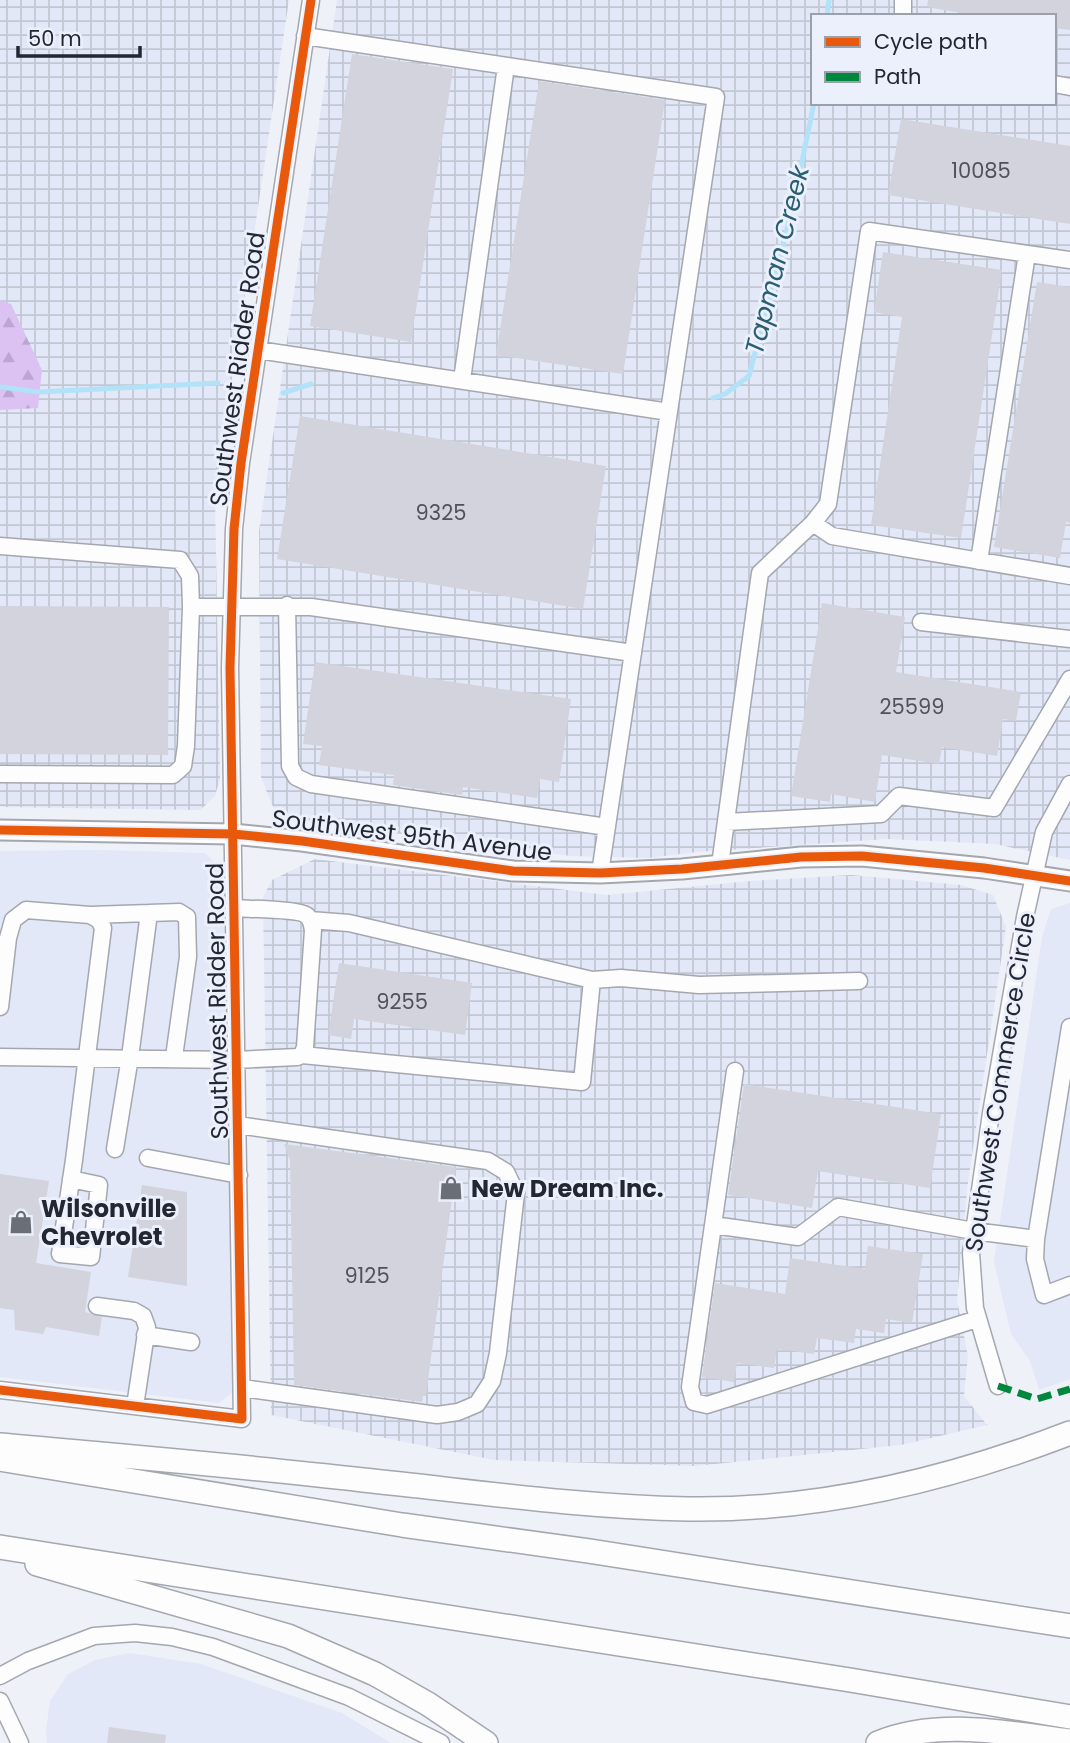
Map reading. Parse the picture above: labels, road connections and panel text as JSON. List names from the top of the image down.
{
  "streets": {
    "main road": ["Southwest 95th Avenue"],
    "street": ["Southwest Ridder Road", "Southwest Commerce Circle"]
  },
  "crossings": [
    ["Southwest Ridder Road", "Southwest 95th Avenue"],
    ["Southwest 95th Avenue", "Southwest Commerce Circle"]
  ],
  "water": ["Tapman Creek"],
  "places": {
    "shop": ["New Dream Inc.", "Wilsonville Chevrolet"]
  },
  "house_numbers": [
    "10085",
    "9325",
    "25599",
    "9255",
    "9125"
  ],
  "legend": ["Cycle path", "Path"],
  "scale_bar": "50 m"
}
